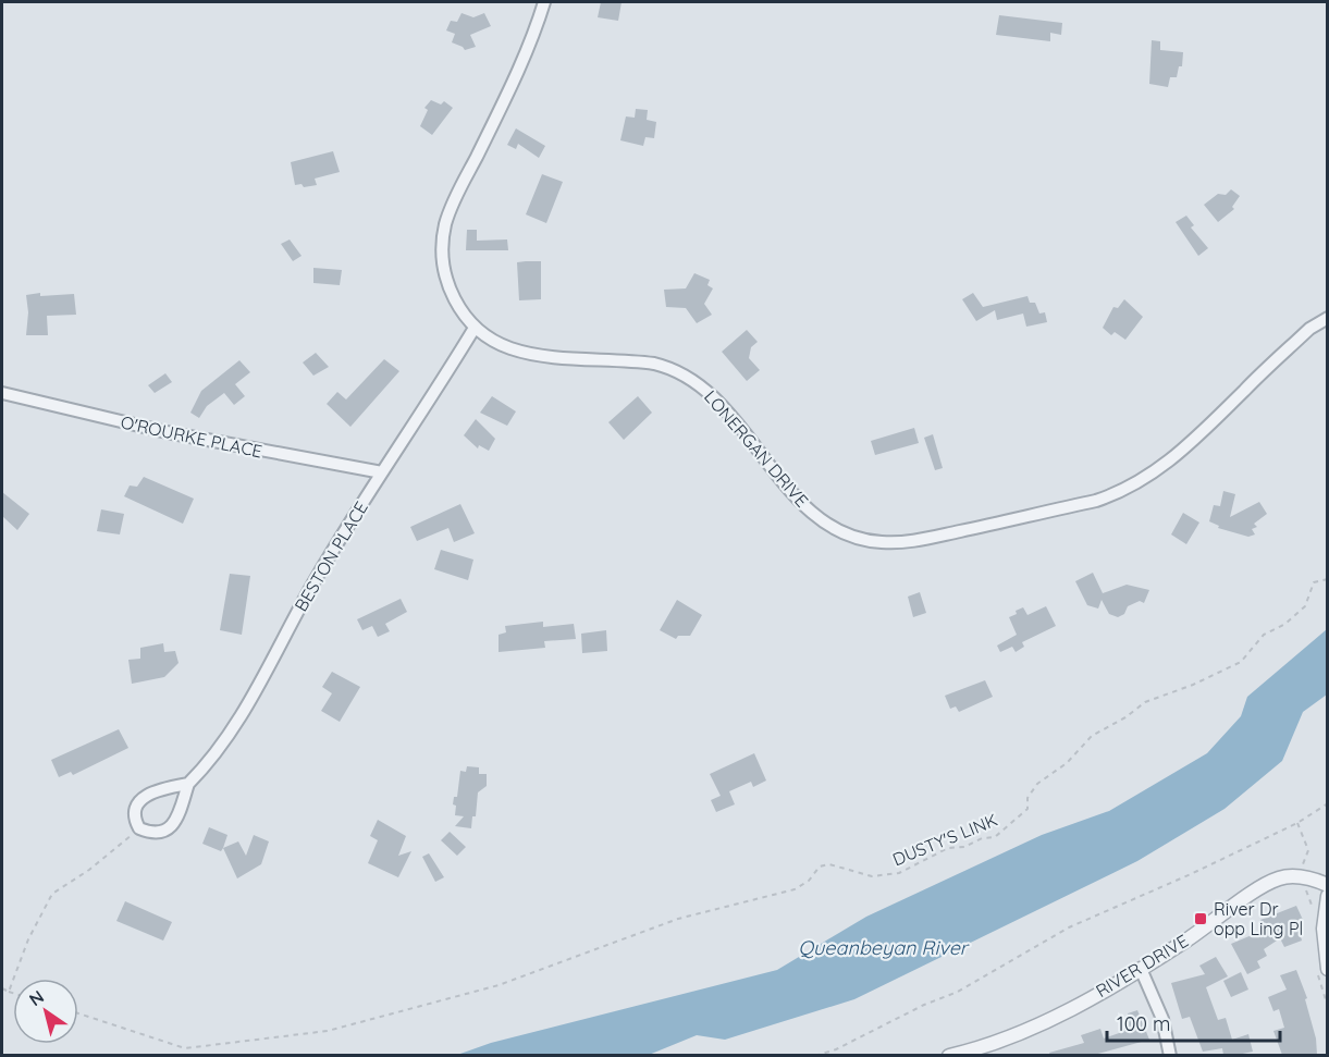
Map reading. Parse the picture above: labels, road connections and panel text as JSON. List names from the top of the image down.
{
  "streets": {
    "street": [
      "O'ROURKE PLACE",
      "LONERGAN DRIVE",
      "BESTON PLACE",
      "RIVER DRIVE"
    ],
    "path": ["DUSTY'S LINK"]
  },
  "crossings": [
    ["O'ROURKE PLACE", "BESTON PLACE"],
    ["LONERGAN DRIVE", "BESTON PLACE"]
  ],
  "water": ["Queanbeyan River"],
  "places": {
    "transit": ["River Dr opp Ling Pl"]
  },
  "scale_bar": "100 m",
  "north": "top left"
}
